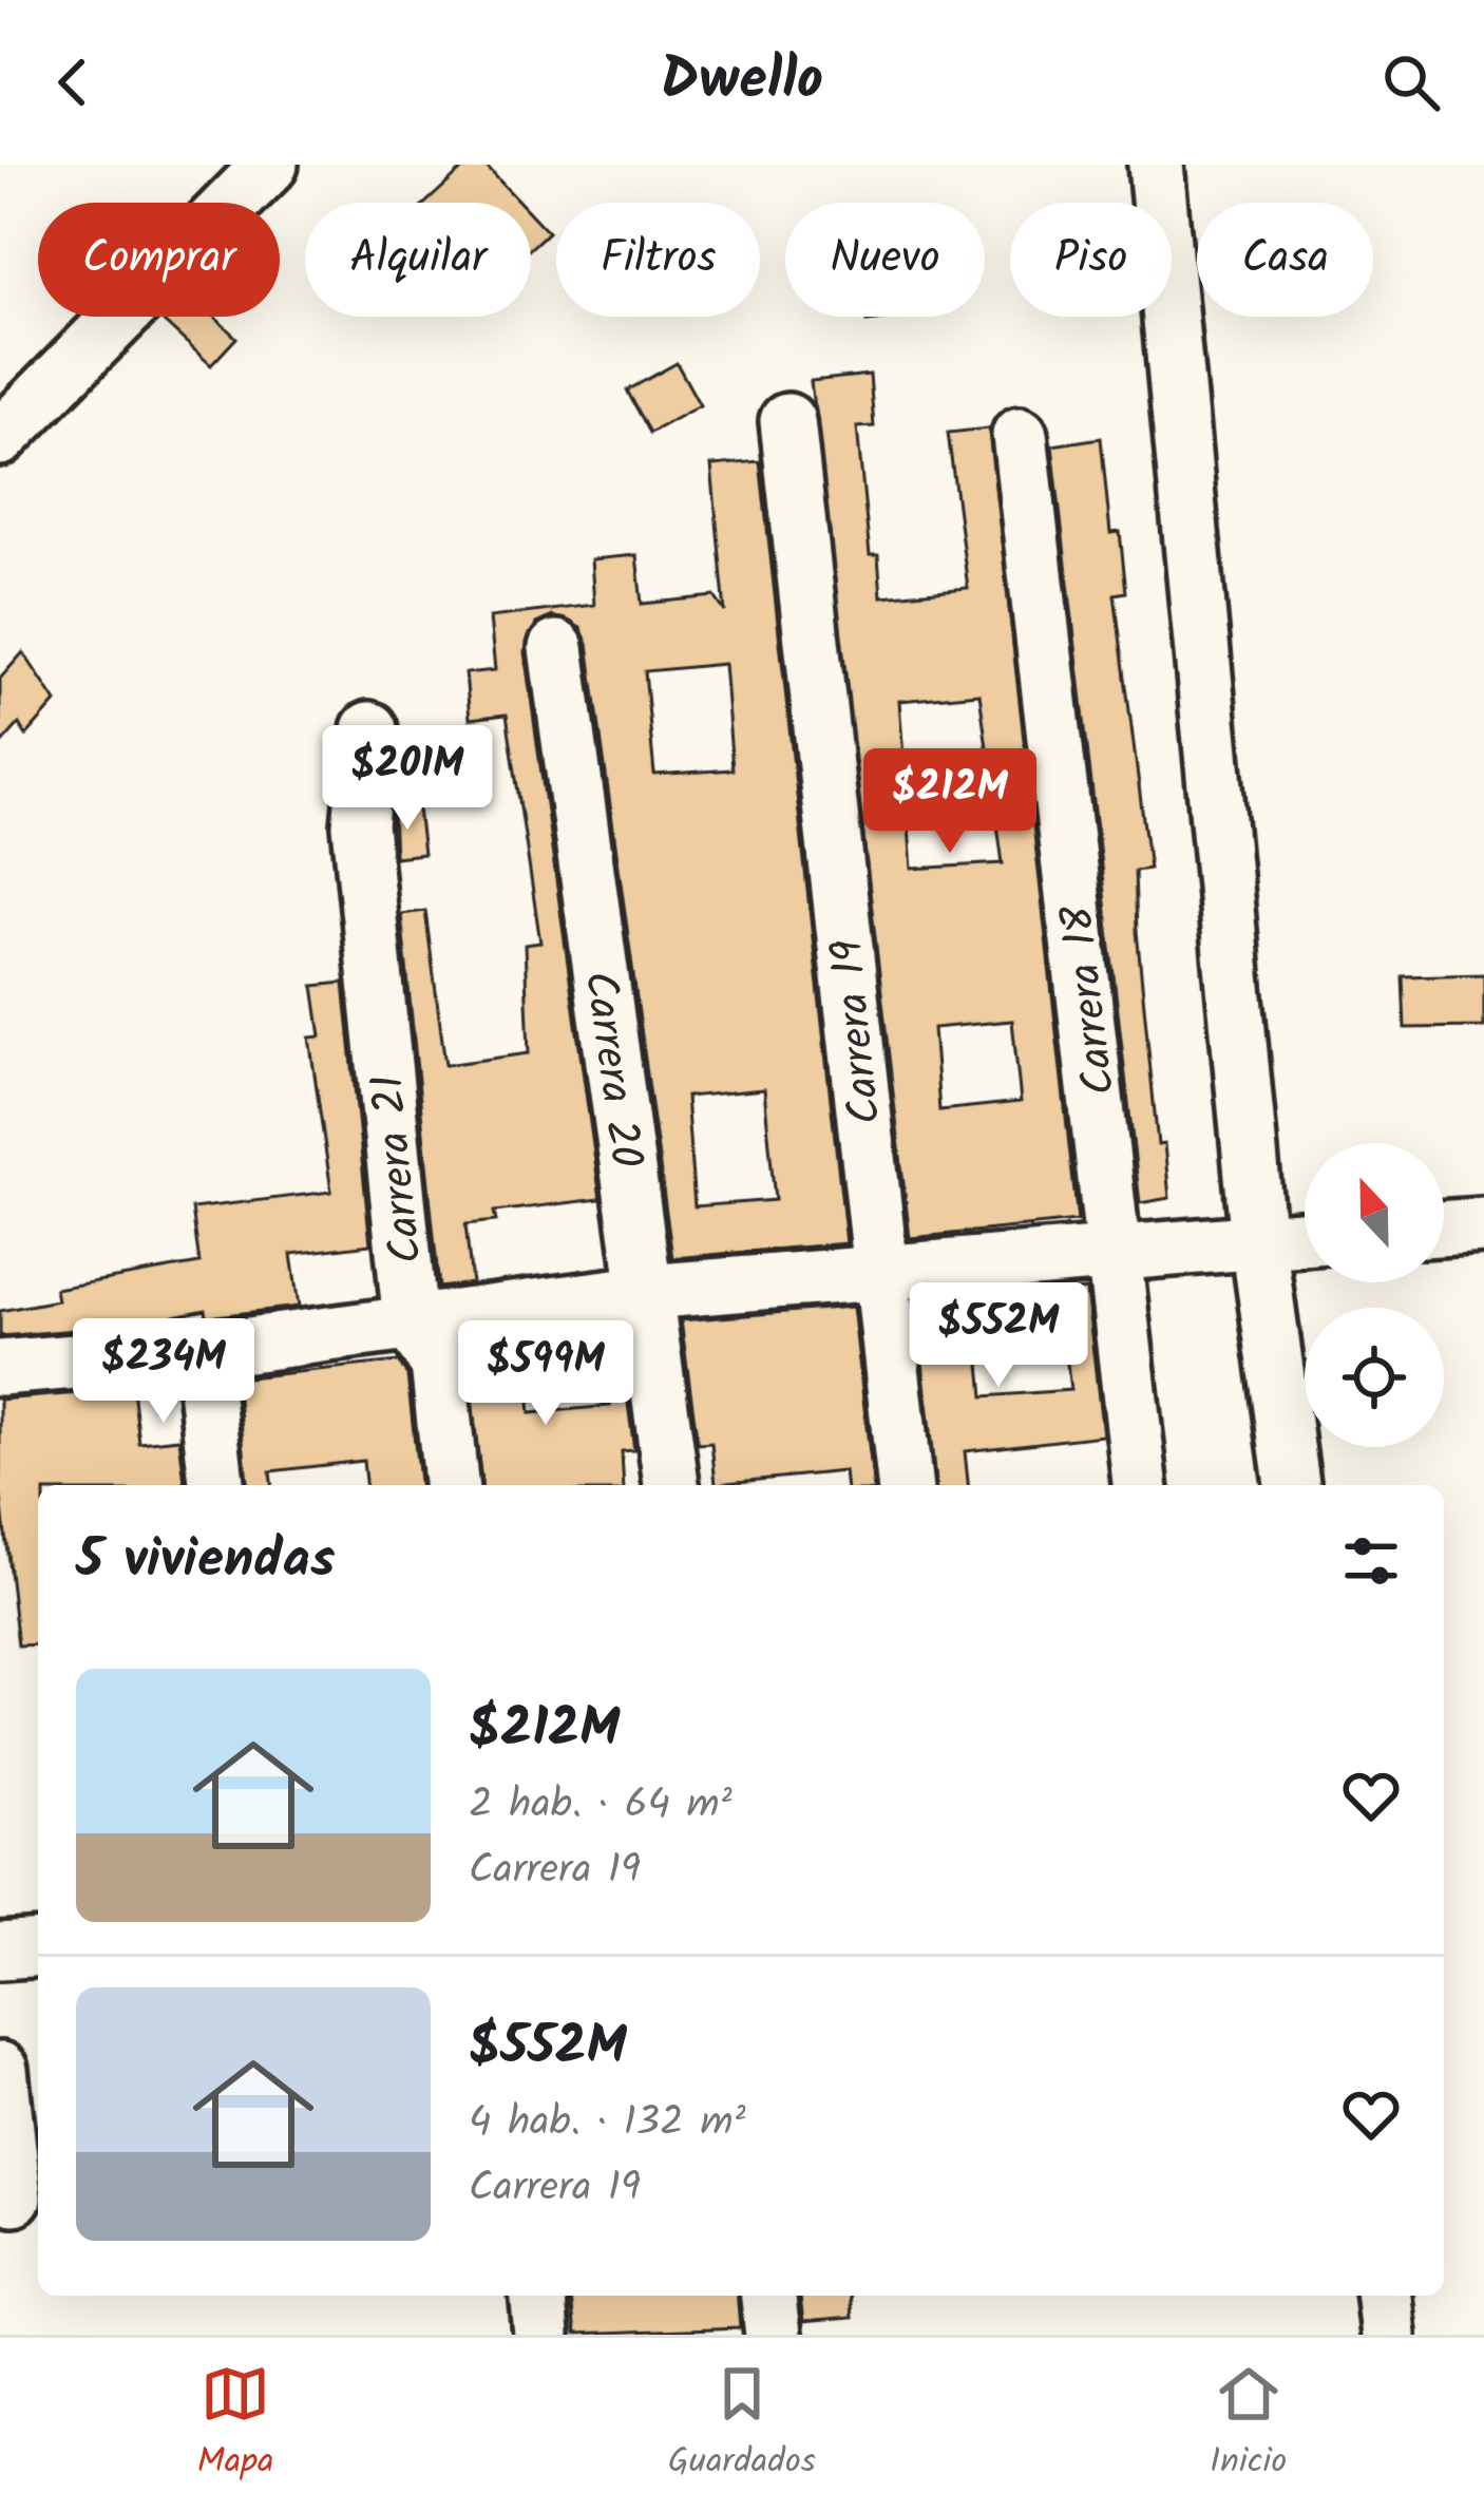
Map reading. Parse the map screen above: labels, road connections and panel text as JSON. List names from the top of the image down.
{
  "streets": {
    "street": [
      "Carrera 18",
      "Carrera 19",
      "Carrera 20",
      "Carrera 21"
    ]
  },
  "north": "top",
  "page": {
    "header": "Dwello",
    "chip": [
      "Comprar",
      "Alquilar",
      "Filtros",
      "Nuevo",
      "Piso",
      "Casa"
    ],
    "price": [
      "$201M",
      "$212M",
      "$552M",
      "$234M",
      "$599M"
    ],
    "heading": "5 viviendas",
    "list": [
      {
        "name": "$212M",
        "note": "2 hab. · 64 m² · Carrera 19"
      },
      {
        "name": "$552M",
        "note": "4 hab. · 132 m² · Carrera 19"
      }
    ],
    "tabs": ["Mapa", "Guardados", "Inicio"]
  }
}
